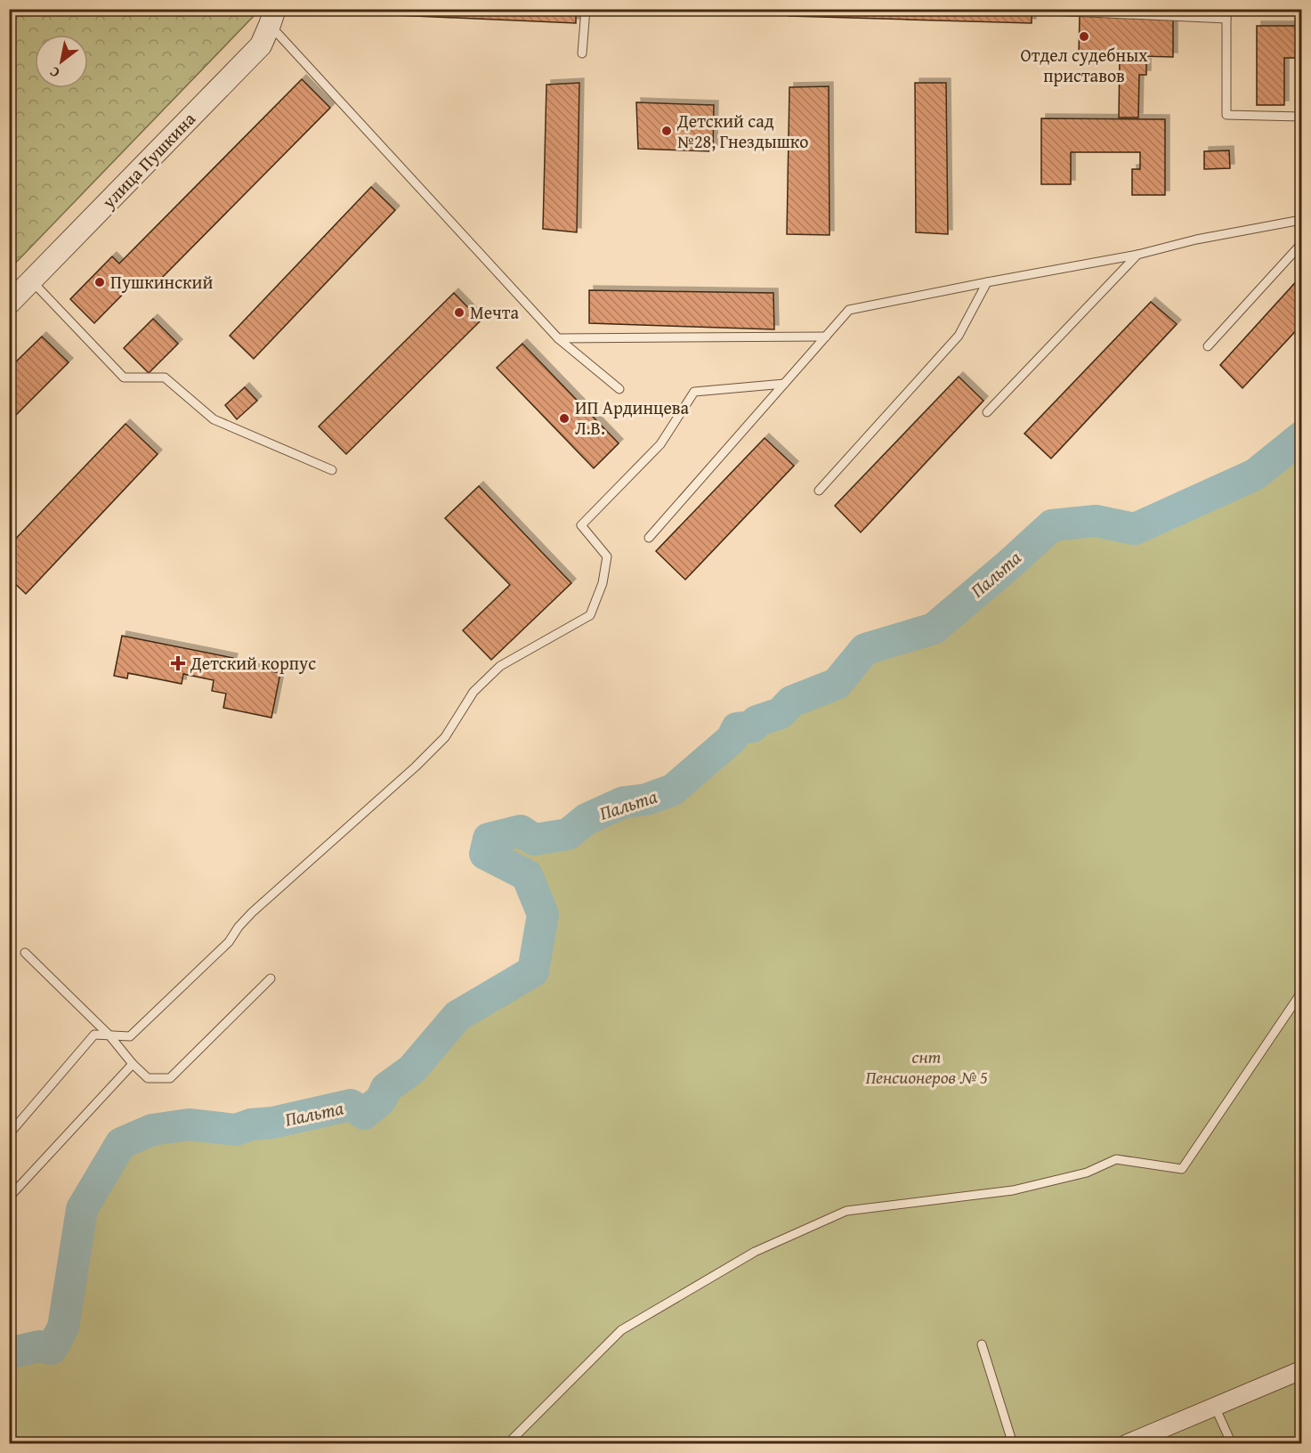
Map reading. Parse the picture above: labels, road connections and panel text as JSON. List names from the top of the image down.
{
  "streets": {
    "street": ["улица Пушкина"]
  },
  "water": ["Пальта"],
  "parks": ["снт Пенсионеров № 5"],
  "places": {
    "other": [
      "Отдел судебных приставов",
      "Детский сад №28, Гнездышко",
      "Пушкинский",
      "Мечта",
      "ИП Ардинцева Л.В."
    ],
    "health": ["Детский корпус"]
  },
  "north": "bottom left"
}
